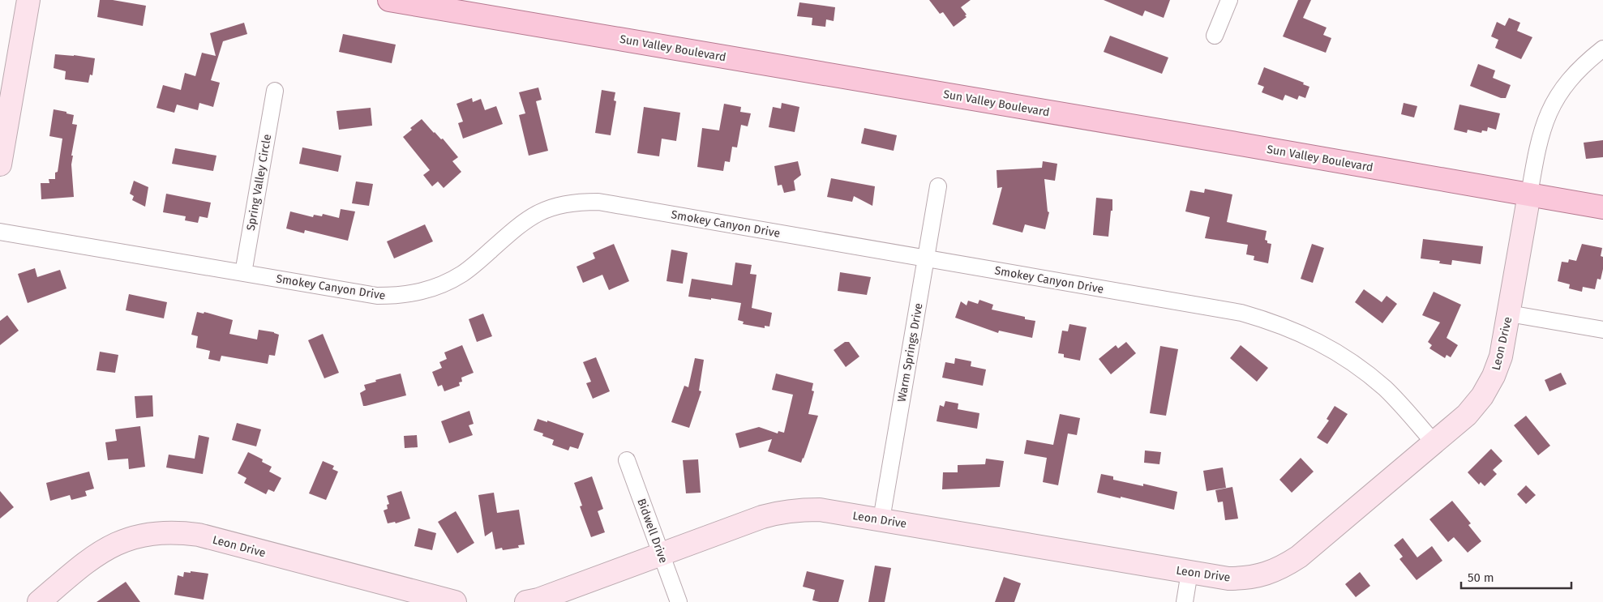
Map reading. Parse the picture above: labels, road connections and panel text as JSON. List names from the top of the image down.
{
  "streets": {
    "main road": ["Sun Valley Boulevard"],
    "street": [
      "Spring Valley Circle",
      "Smokey Canyon Drive",
      "Leon Drive",
      "Warm Springs Drive",
      "Bidwell Drive"
    ]
  },
  "crossings": [
    ["Sun Valley Boulevard", "Leon Drive"],
    ["Spring Valley Circle", "Smokey Canyon Drive"],
    ["Smokey Canyon Drive", "Leon Drive"],
    ["Smokey Canyon Drive", "Warm Springs Drive"],
    ["Leon Drive", "Warm Springs Drive"],
    ["Leon Drive", "Bidwell Drive"]
  ],
  "scale_bar": "50 m"
}
